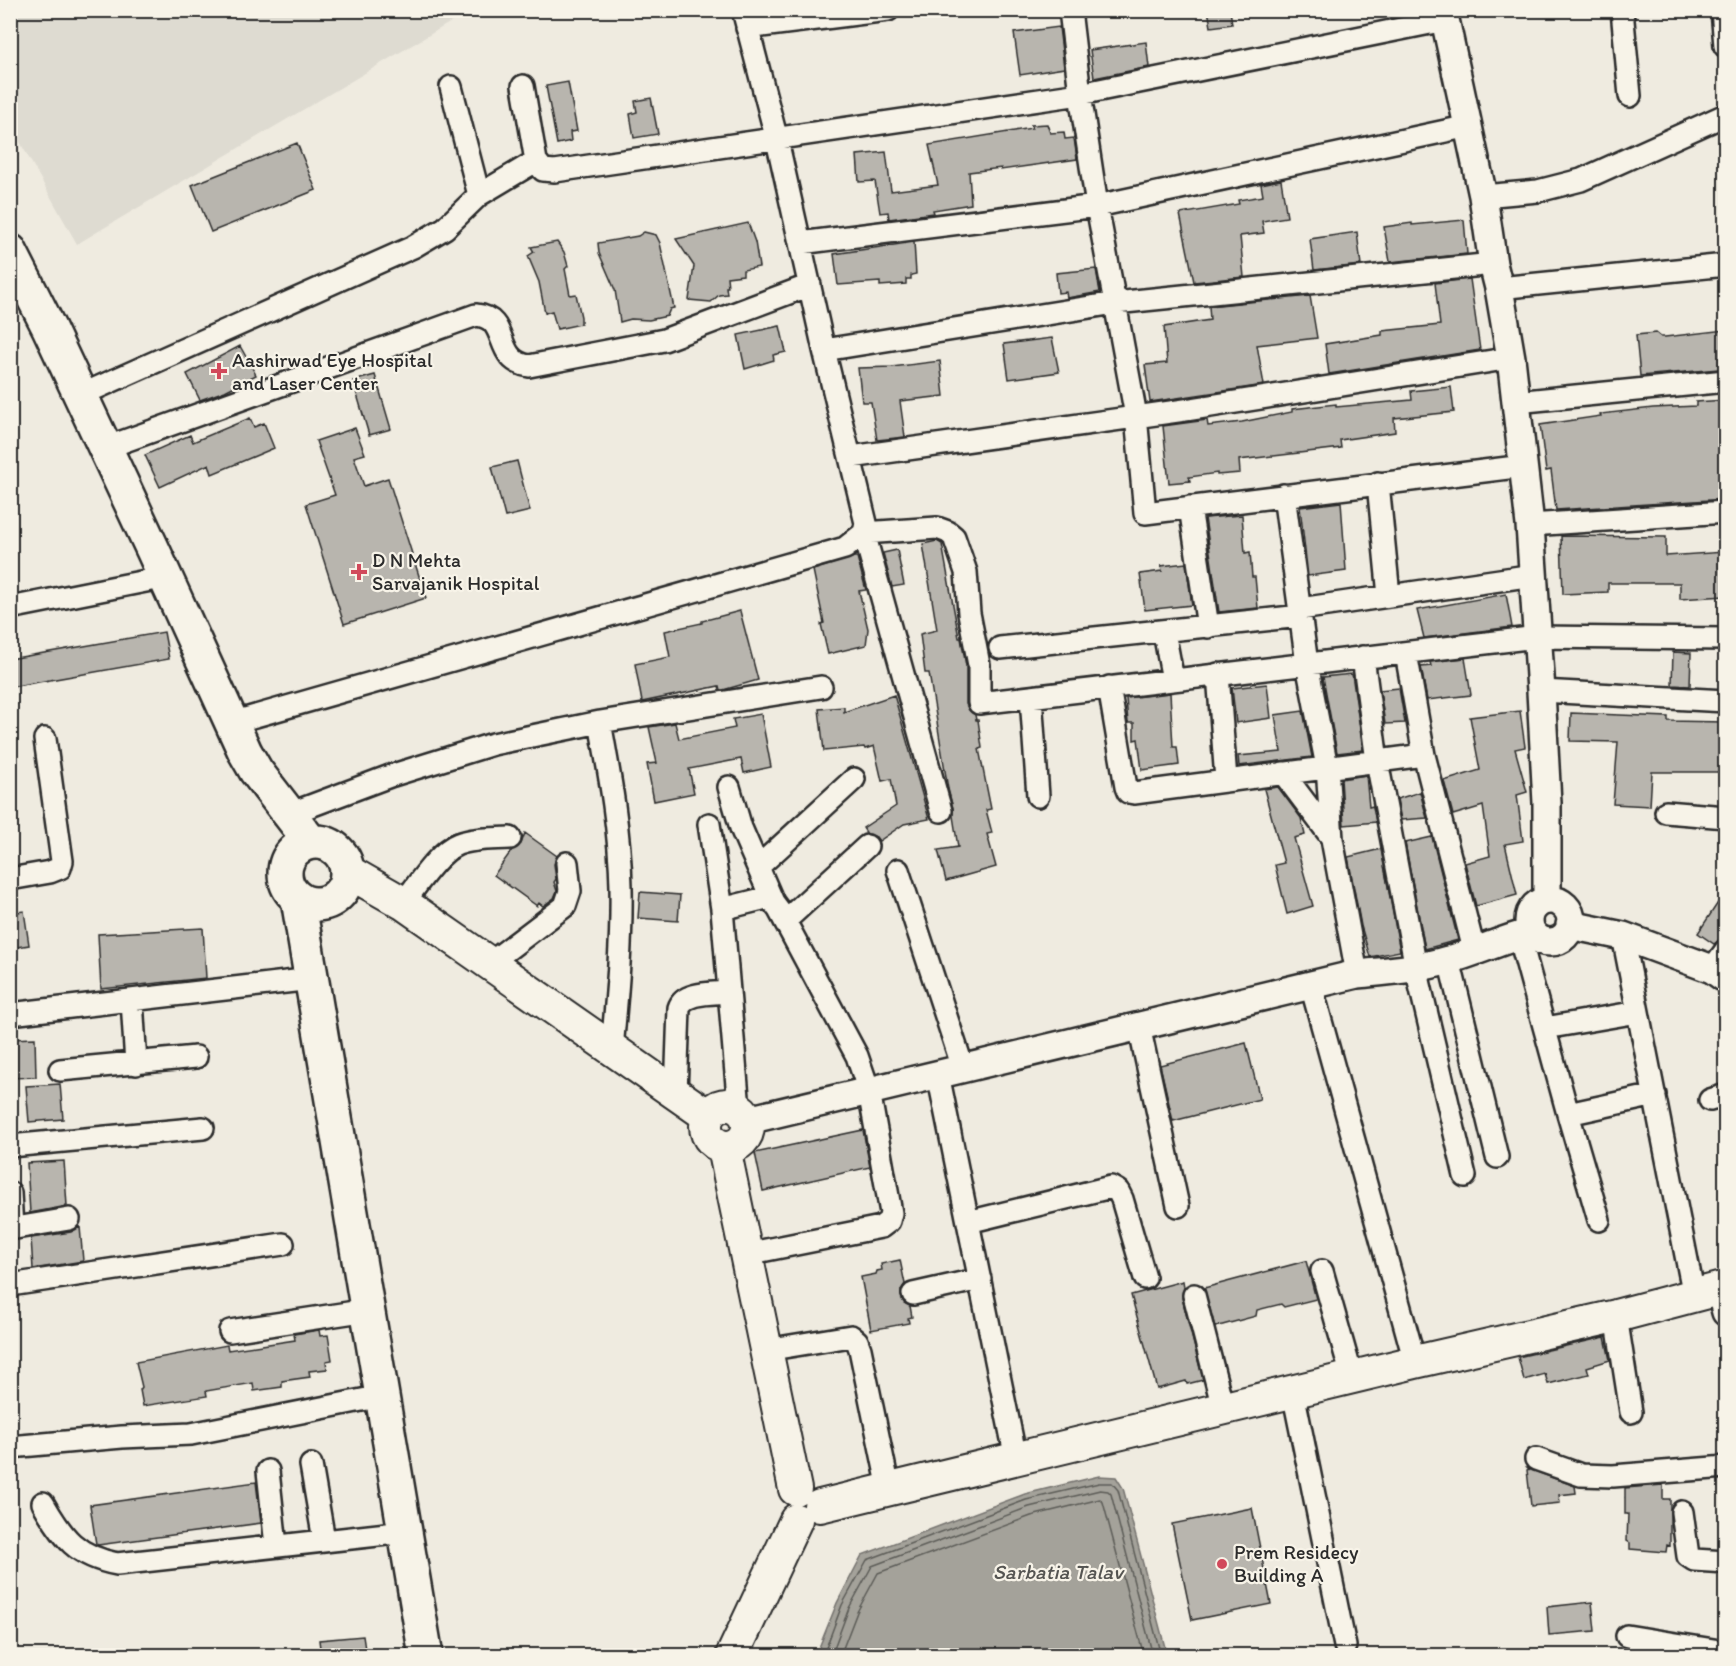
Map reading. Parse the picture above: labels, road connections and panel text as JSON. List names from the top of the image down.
{
  "water": ["Sarbatia Talav"],
  "places": {
    "health": ["Aashirwad Eye Hospital and Laser Center", "D N Mehta Sarvajanik Hospital"],
    "other": ["Prem Residecy Building A"]
  }
}
